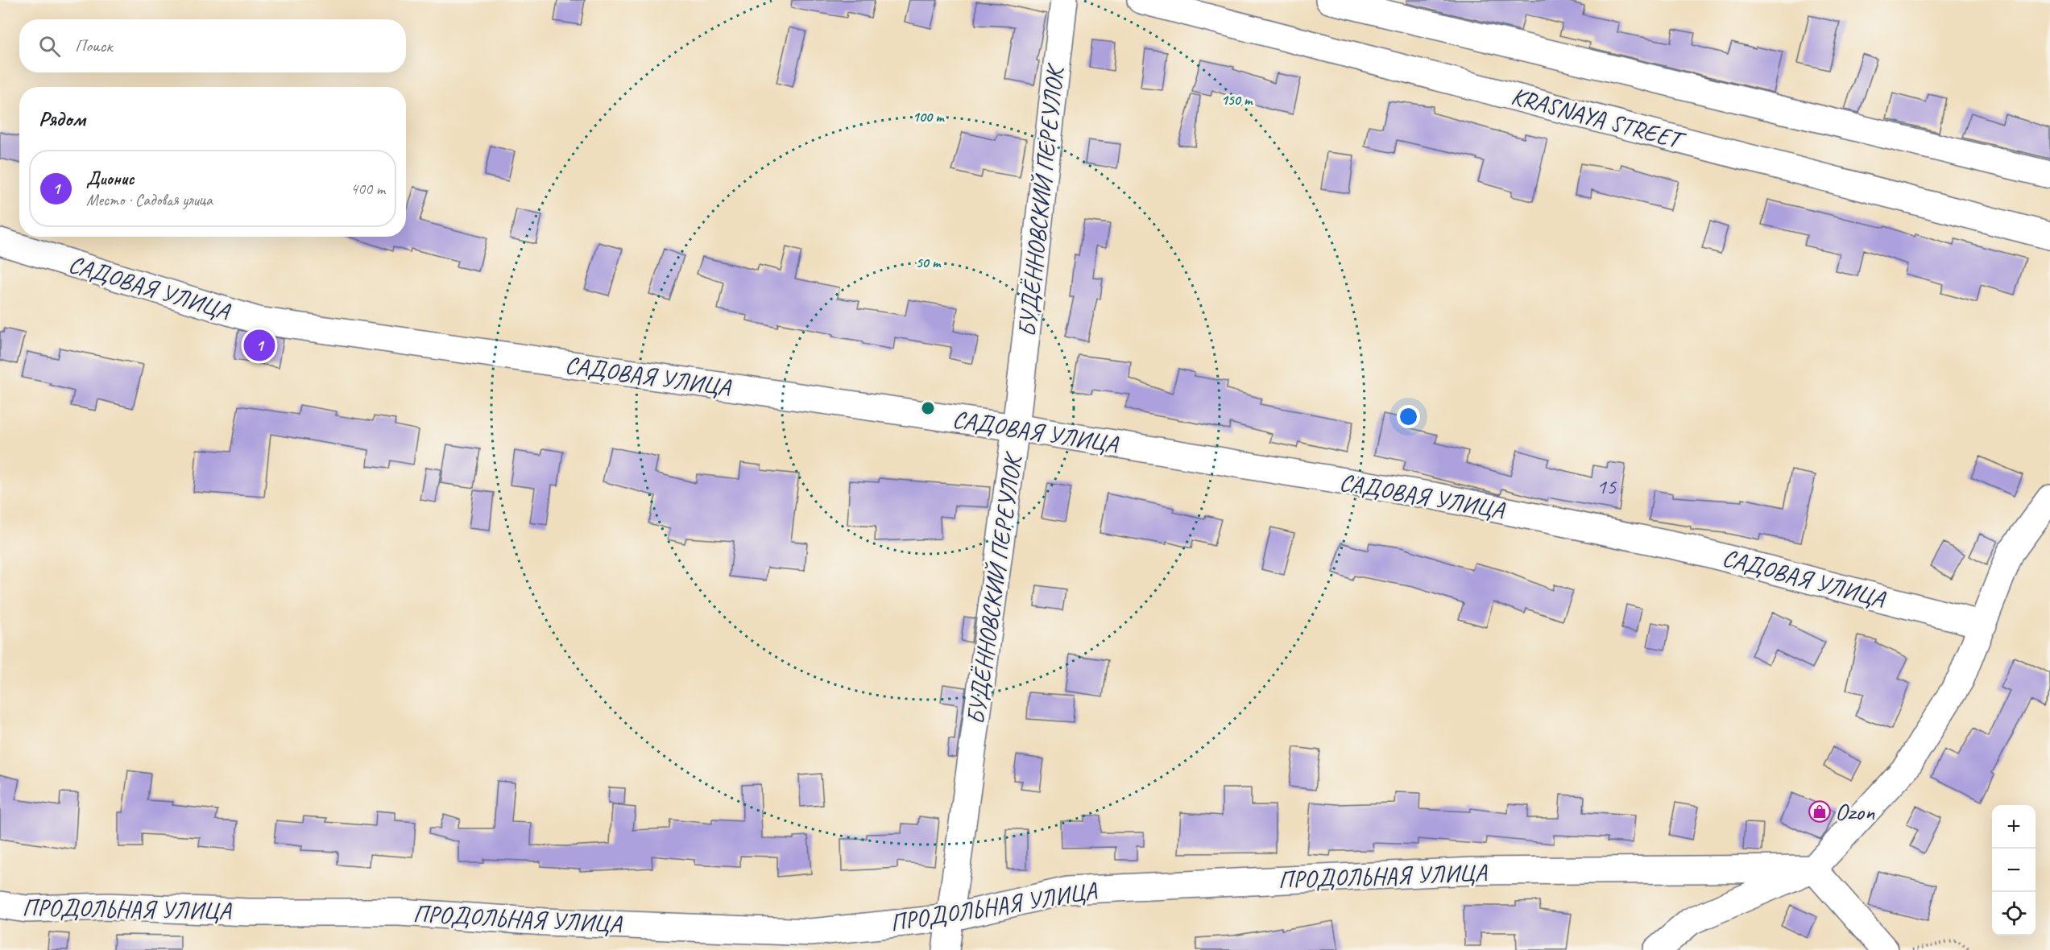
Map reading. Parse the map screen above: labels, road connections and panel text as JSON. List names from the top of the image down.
{
  "streets": {
    "street": [
      "KRASNAYA STREET",
      "БУДЁННОВСКИЙ ПЕРЕУЛОК",
      "САДОВАЯ УЛИЦА",
      "ПРОДОЛЬНАЯ УЛИЦА"
    ]
  },
  "crossings": [
    ["БУДЁННОВСКИЙ ПЕРЕУЛОК", "САДОВАЯ УЛИЦА"],
    ["БУДЁННОВСКИЙ ПЕРЕУЛОК", "ПРОДОЛЬНАЯ УЛИЦА"]
  ],
  "places": {
    "shop": ["Ozon"]
  },
  "house_numbers": ["15"],
  "page": {
    "search": "Поиск",
    "heading": "Рядом",
    "list": [
      {
        "mark": "1",
        "name": "Дионис",
        "note": "Место · Садовая улица",
        "value": "400 m"
      }
    ],
    "pins": "1",
    "map_buttons": ["+", "−"]
  },
  "rings": ["150 m", "100 m", "50 m"]
}
